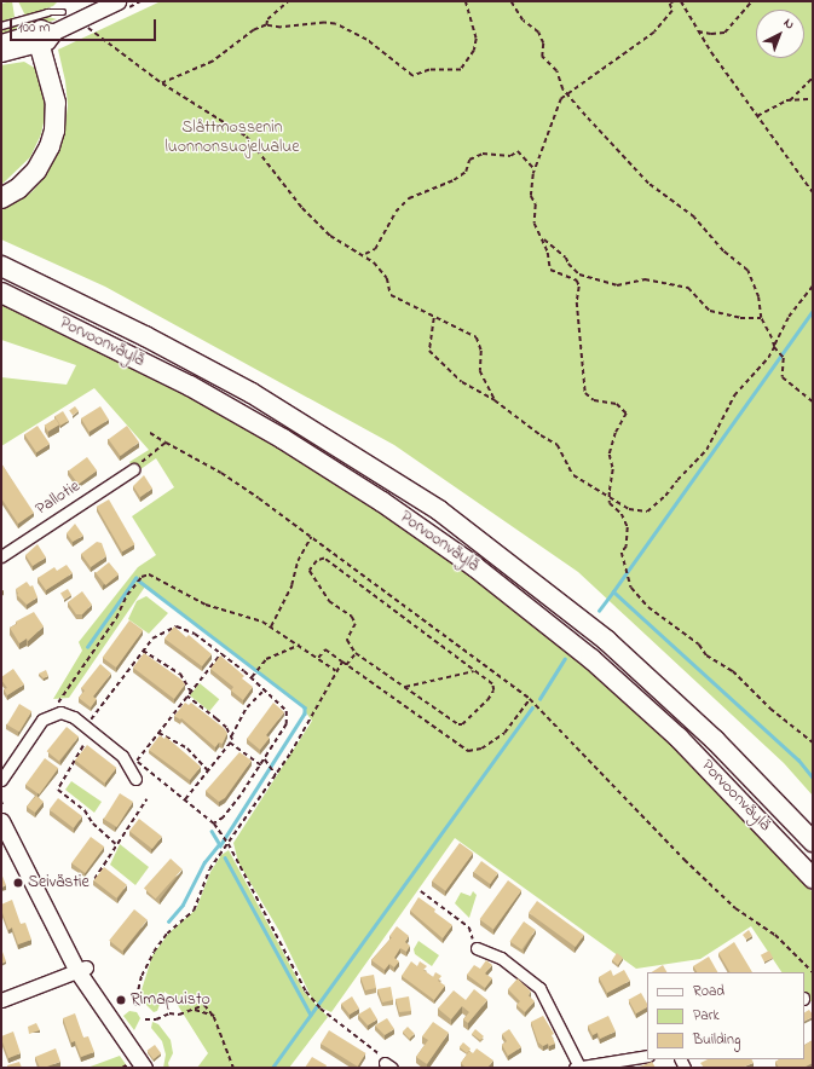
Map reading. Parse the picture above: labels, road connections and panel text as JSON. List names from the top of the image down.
{
  "streets": {
    "highway": ["Porvoonväylä"],
    "street": ["Pallotie"]
  },
  "parks": ["Slåttmossenin luonnonsuojelualue"],
  "places": ["Seivästie", "Rimapuisto"],
  "legend": ["Road", "Park", "Building"],
  "scale_bar": "100 m",
  "north": "top right"
}
